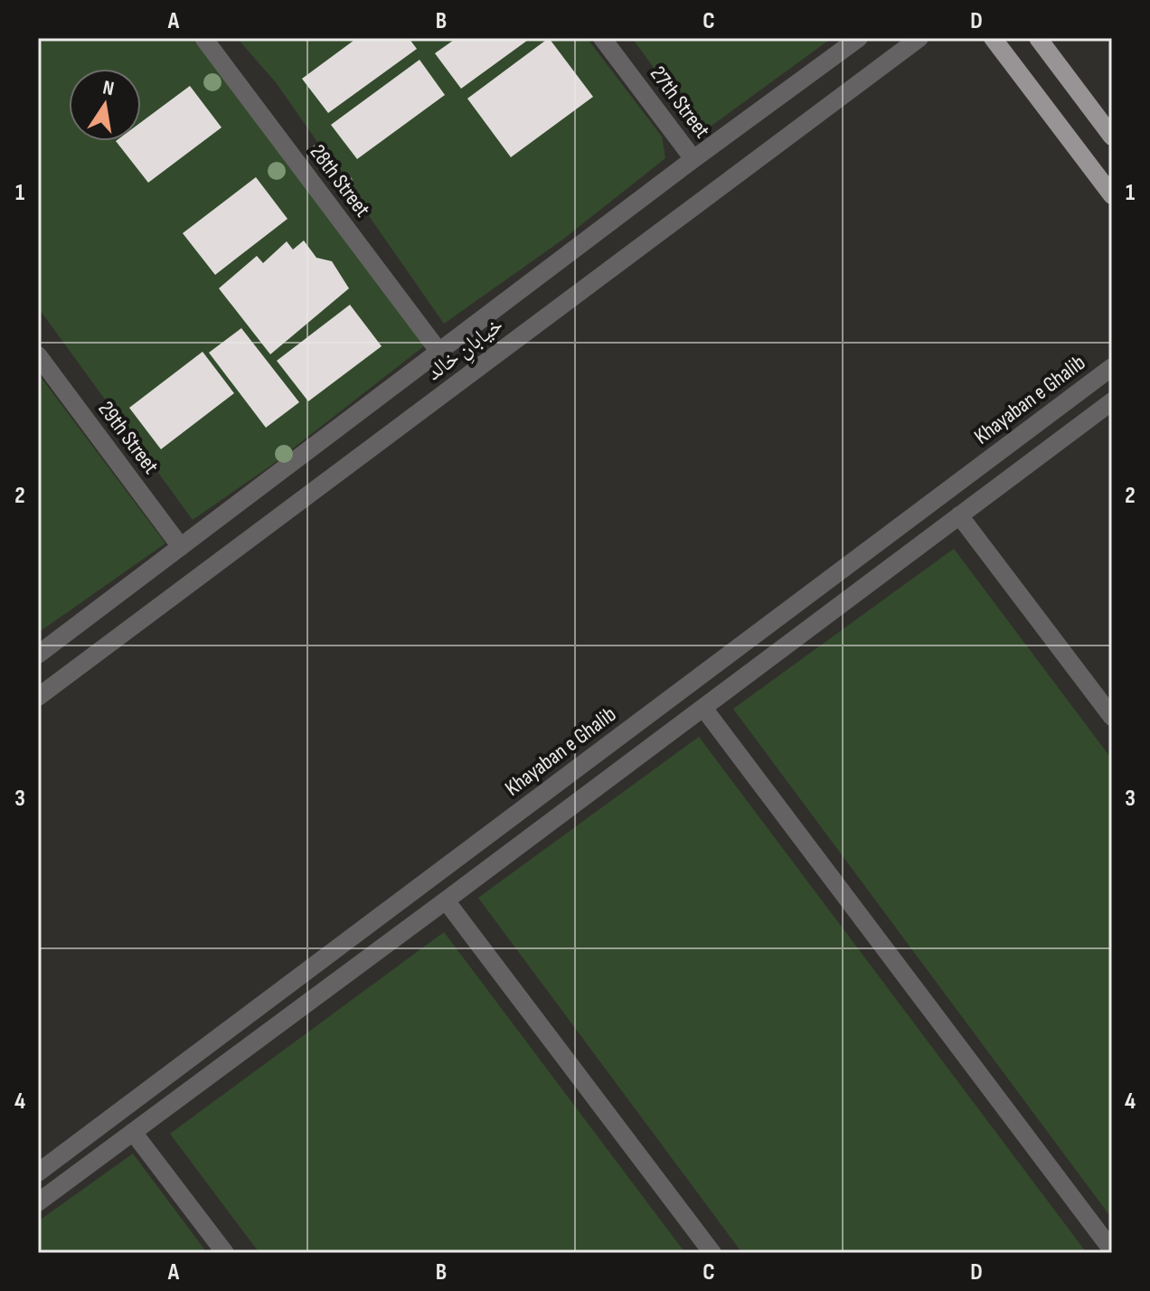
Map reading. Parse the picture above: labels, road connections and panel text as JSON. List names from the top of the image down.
{
  "streets": {
    "street": [
      "27th Street",
      "28th Street",
      "خیابانِ خالد",
      "Khayaban e Ghalib",
      "29th Street"
    ]
  },
  "crossings": [
    ["27th Street", "خیابانِ خالد"],
    ["28th Street", "خیابانِ خالد"],
    ["خیابانِ خالد", "29th Street"]
  ],
  "north": "top",
  "grid": {
    "columns": [
      "A",
      "B",
      "C",
      "D"
    ],
    "rows": [
      "1",
      "2",
      "3",
      "4"
    ]
  }
}
